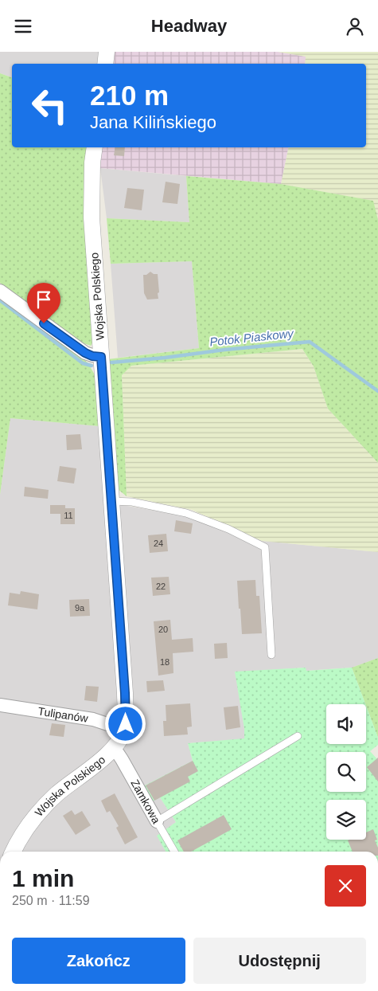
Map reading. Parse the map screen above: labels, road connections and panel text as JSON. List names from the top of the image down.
{
  "streets": {
    "street": ["Wojska Polskiego", "Tulipanów", "Zamkowa"]
  },
  "crossings": [
    ["Wojska Polskiego", "Tulipanów"],
    ["Wojska Polskiego", "Zamkowa"]
  ],
  "water": ["Potok Piaskowy"],
  "house_numbers": [
    "11",
    "24",
    "22",
    "9a",
    "20",
    "18"
  ],
  "page": {
    "header": "Headway",
    "turn": ["210 m", "Jana Kilińskiego"],
    "heading": ["1 min", "250 m · 11:59"],
    "buttons": ["Zakończ", "Udostępnij"]
  }
}
